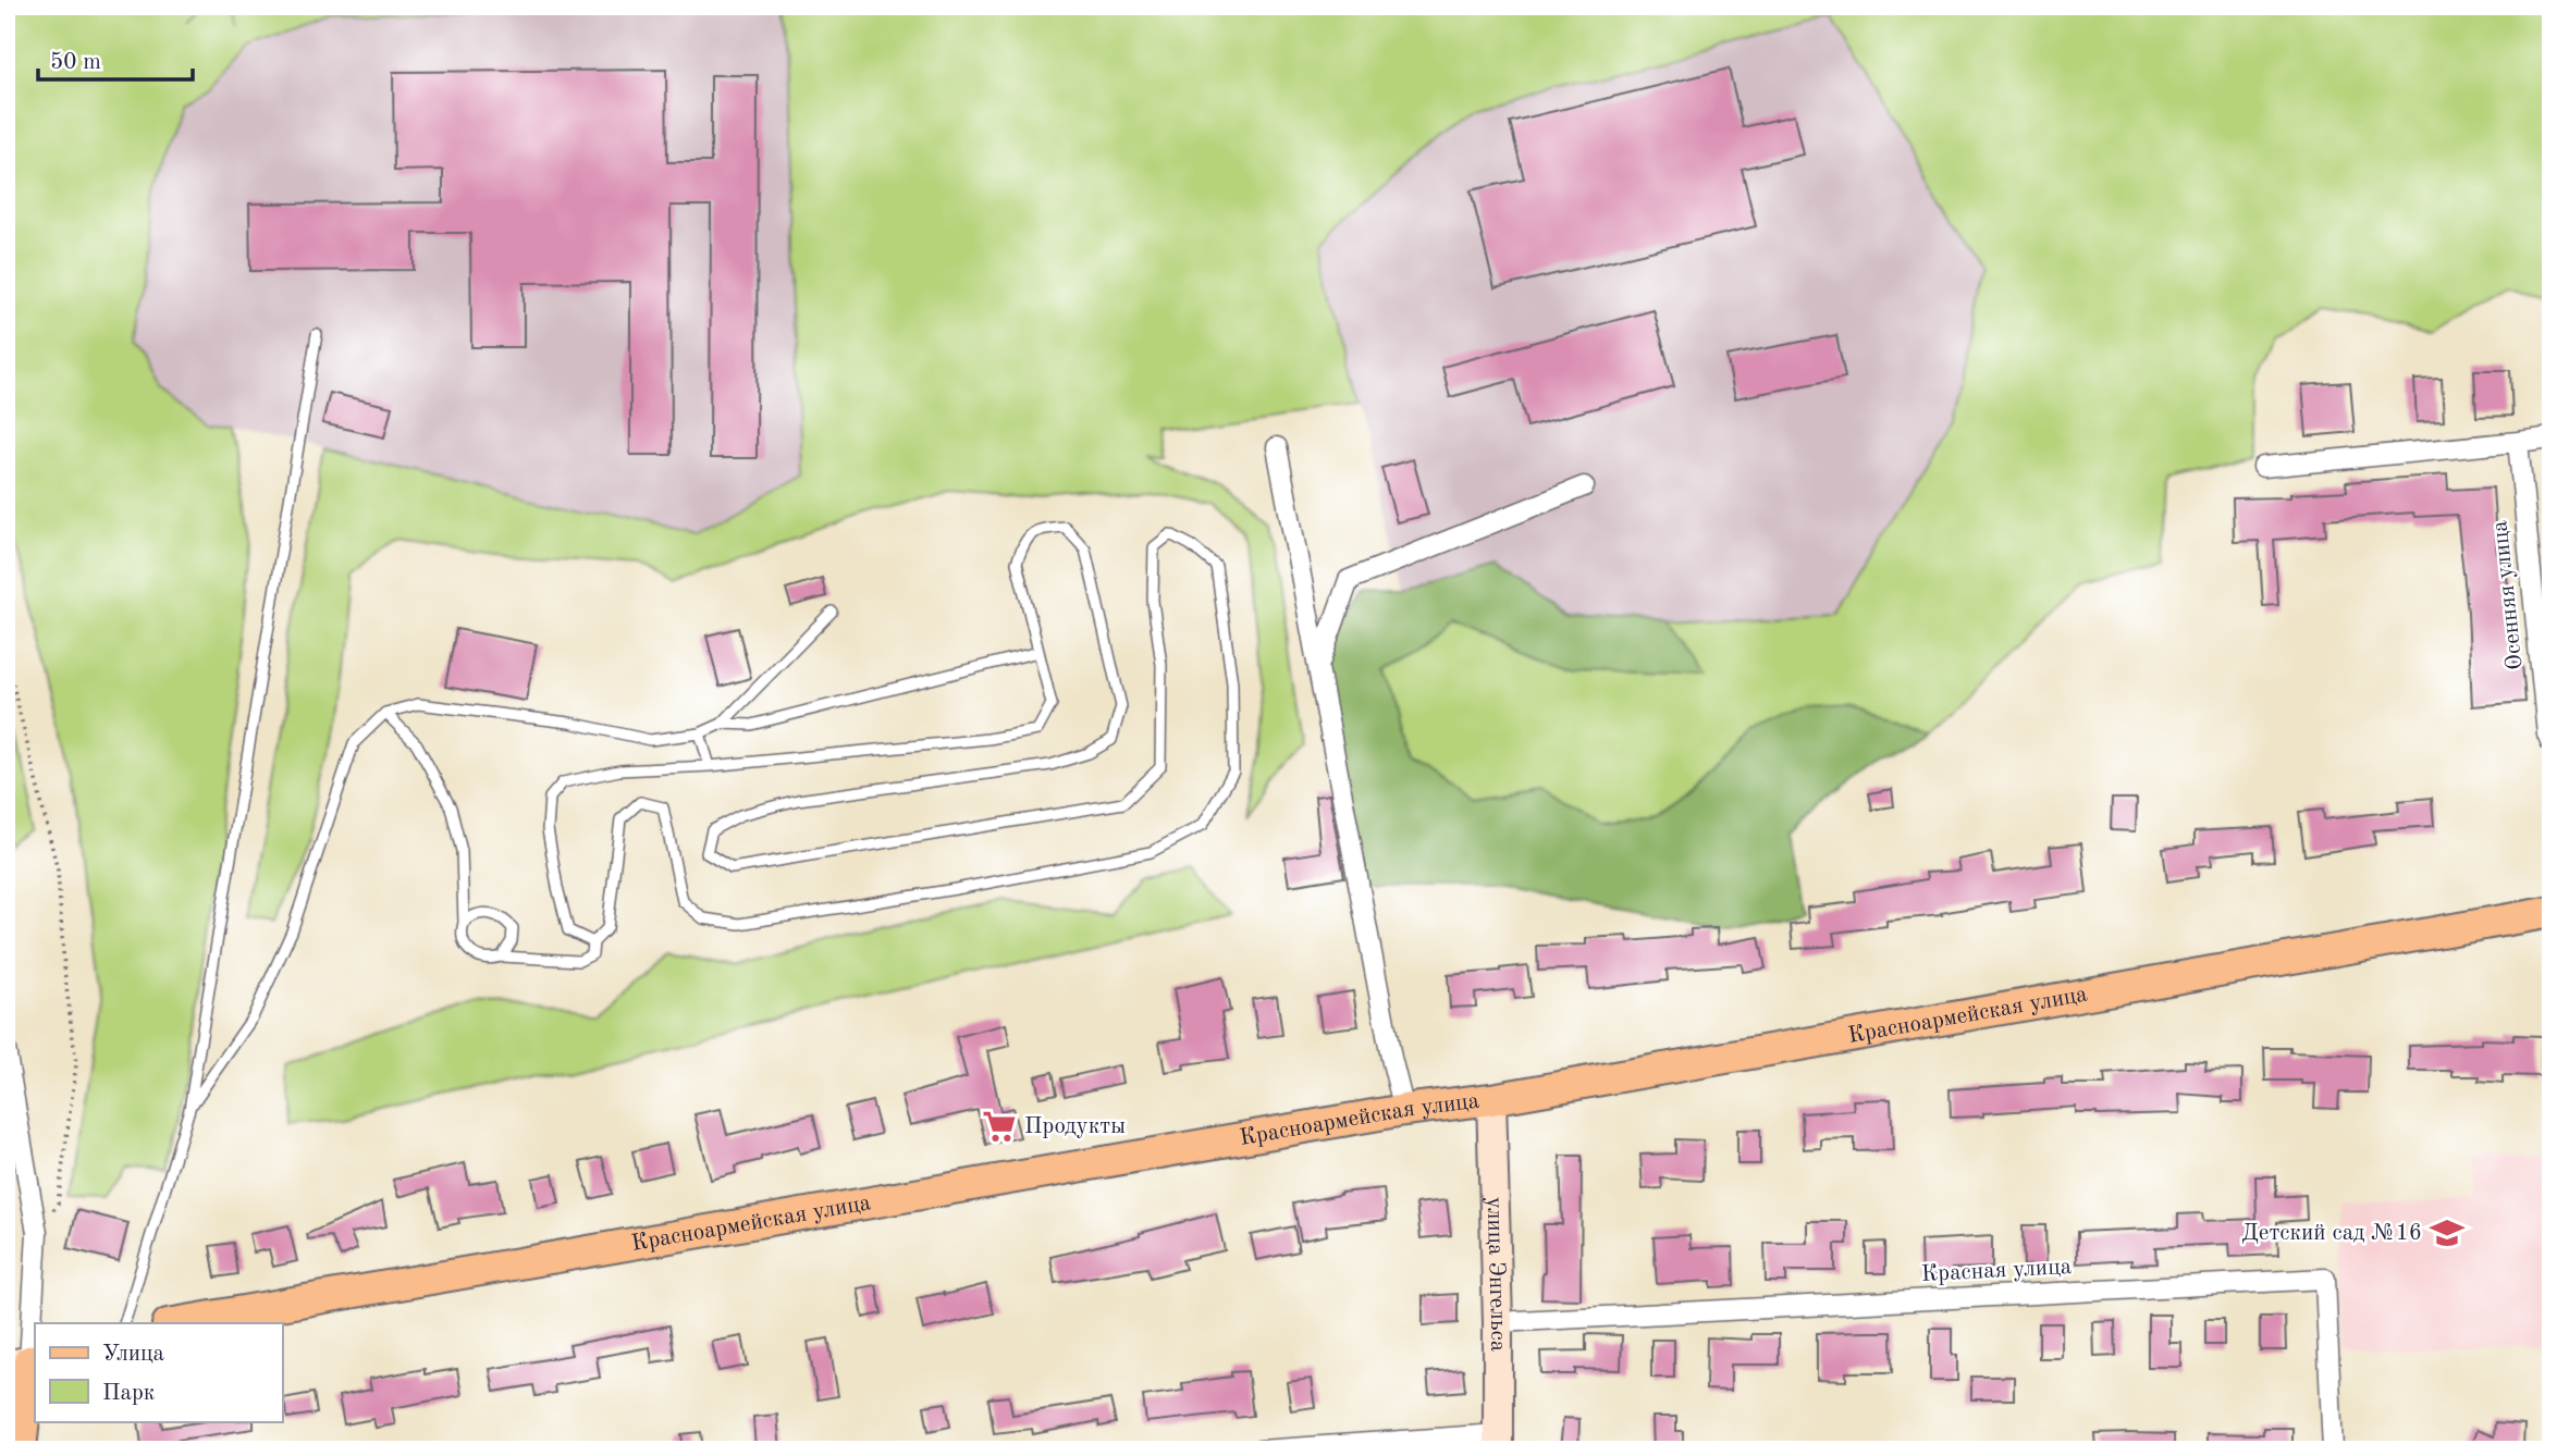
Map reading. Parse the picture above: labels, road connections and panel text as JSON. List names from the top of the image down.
{
  "streets": {
    "main road": ["Красноармейская улица"],
    "street": ["Осенняя улица", "Красная улица", "улица Энгельса"]
  },
  "crossings": [
    ["Красноармейская улица", "улица Энгельса"],
    ["Красная улица", "улица Энгельса"]
  ],
  "places": {
    "supermarket": ["Продукты"],
    "school or university": ["Детский сад №16"]
  },
  "legend": ["Улица", "Парк"],
  "scale_bar": "50 m"
}
